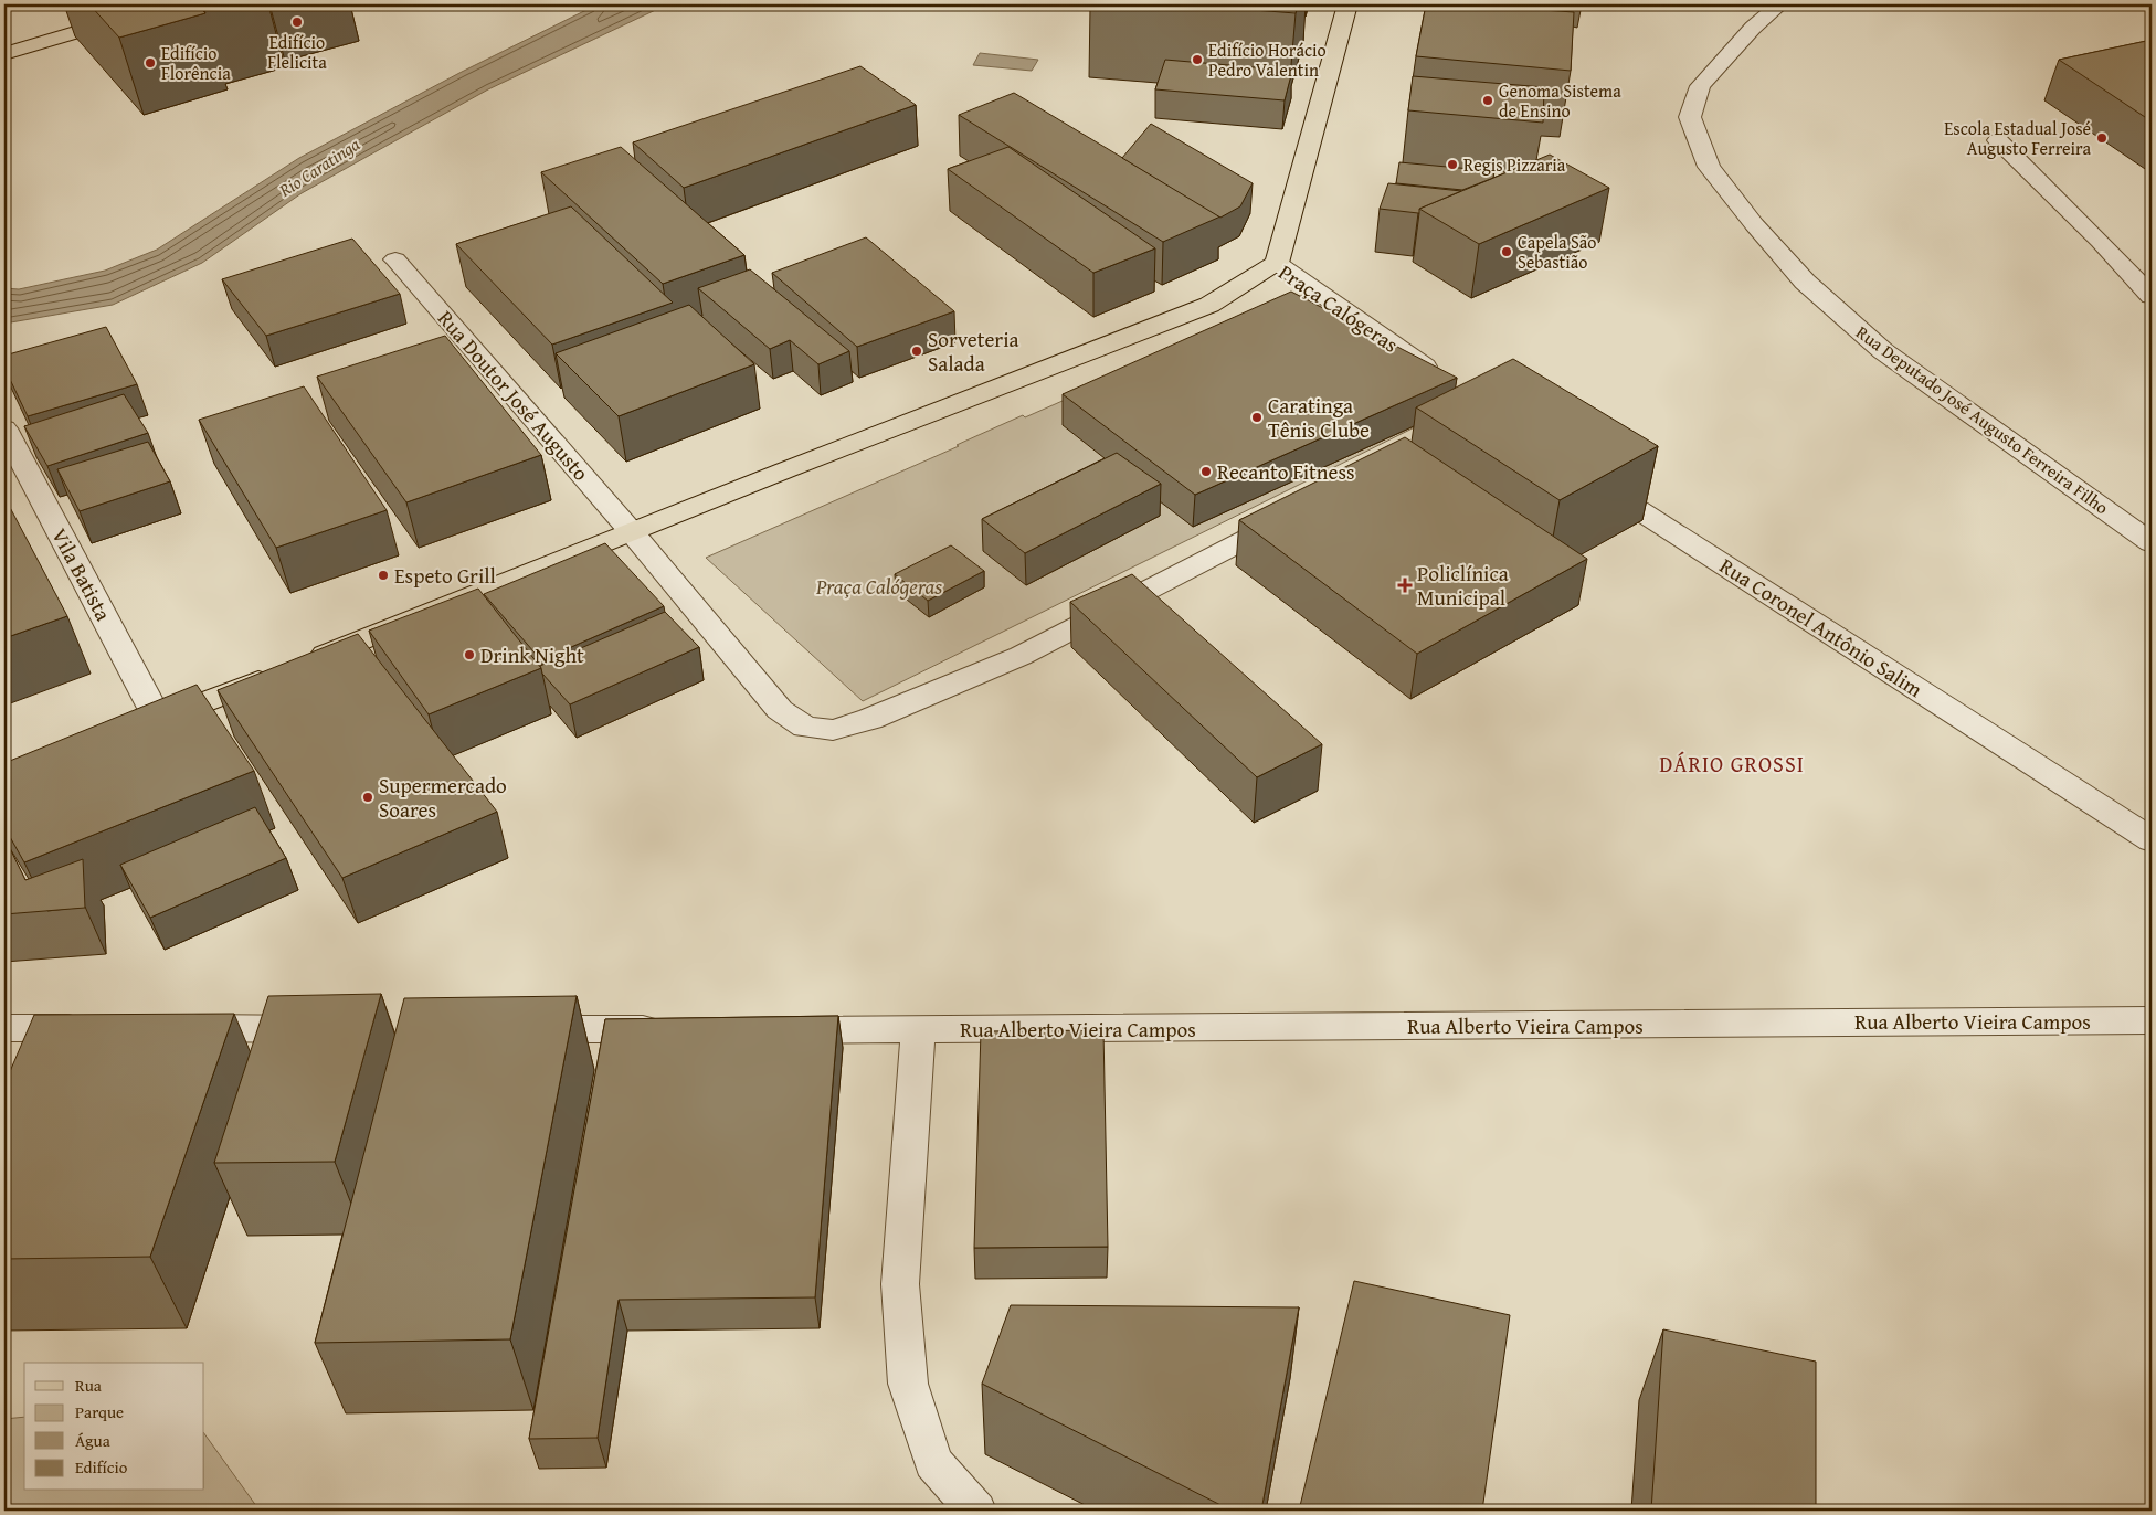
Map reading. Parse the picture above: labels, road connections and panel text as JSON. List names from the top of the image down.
{
  "streets": {
    "main road": ["Praça Calógeras"],
    "street": [
      "Rua Doutor José Augusto",
      "Rua Deputado José Augusto Ferreira Filho",
      "Vila Batista",
      "Rua Coronel Antônio Salim",
      "Rua Alberto Vieira Campos"
    ]
  },
  "crossings": [
    ["Praça Calógeras", "Rua Doutor José Augusto"],
    ["Praça Calógeras", "Vila Batista"]
  ],
  "districts": ["DÁRIO GROSSI"],
  "water": ["Rio Caratinga"],
  "parks": ["Praça Calógeras"],
  "places": {
    "other": [
      "Edifício Flelicita",
      "Edifício Horácio Pedro Valentin",
      "Edifício Florência",
      "Genoma Sistema de Ensino",
      "Escola Estadual José Augusto Ferreira",
      "Regis Pizzaria",
      "Capela São Sebastião",
      "Sorveteria Salada",
      "Caratinga Tênis Clube",
      "Recanto Fitness",
      "Espeto Grill",
      "Drink Night",
      "Supermercado Soares"
    ],
    "health": ["Policlínica Municipal"]
  },
  "legend": [
    "Rua",
    "Parque",
    "Água",
    "Edifício"
  ]
}
